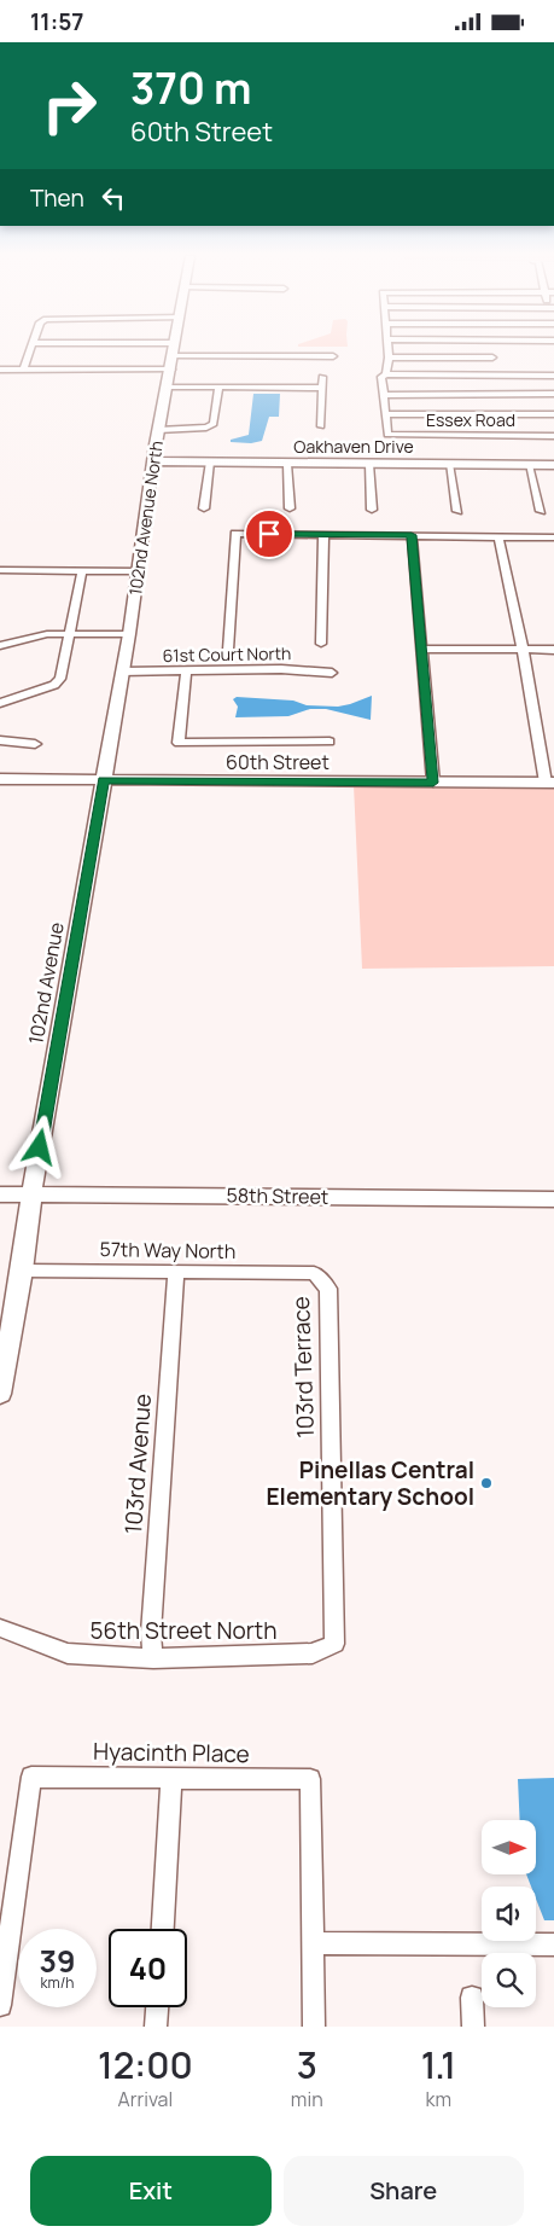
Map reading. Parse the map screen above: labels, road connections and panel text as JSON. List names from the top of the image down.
{
  "streets": {
    "street": [
      "Essex Road",
      "Oakhaven Drive",
      "102nd Avenue North",
      "61st Court North",
      "60th Street",
      "102nd Avenue",
      "58th Street",
      "57th Way North",
      "103rd Terrace",
      "103rd Avenue",
      "56th Street North",
      "Hyacinth Place"
    ]
  },
  "crossings": [
    ["Oakhaven Drive", "102nd Avenue North"],
    ["102nd Avenue North", "61st Court North"],
    ["102nd Avenue North", "60th Street"],
    ["102nd Avenue North", "102nd Avenue"],
    ["60th Street", "102nd Avenue"],
    ["102nd Avenue", "58th Street"],
    ["57th Way North", "103rd Terrace"],
    ["57th Way North", "103rd Avenue"],
    ["103rd Terrace", "56th Street North"],
    ["103rd Avenue", "56th Street North"]
  ],
  "places": ["Pinellas Central Elementary School"],
  "north": "right",
  "page": {
    "status": "11:57",
    "turn": ["370 m", "60th Street"],
    "then": "Then",
    "speed": "39 km/h",
    "limit": "40",
    "eta": [
      "12:00",
      "Arrival",
      "3",
      "min",
      "1.1",
      "km"
    ],
    "buttons": ["Exit", "Share"]
  }
}
